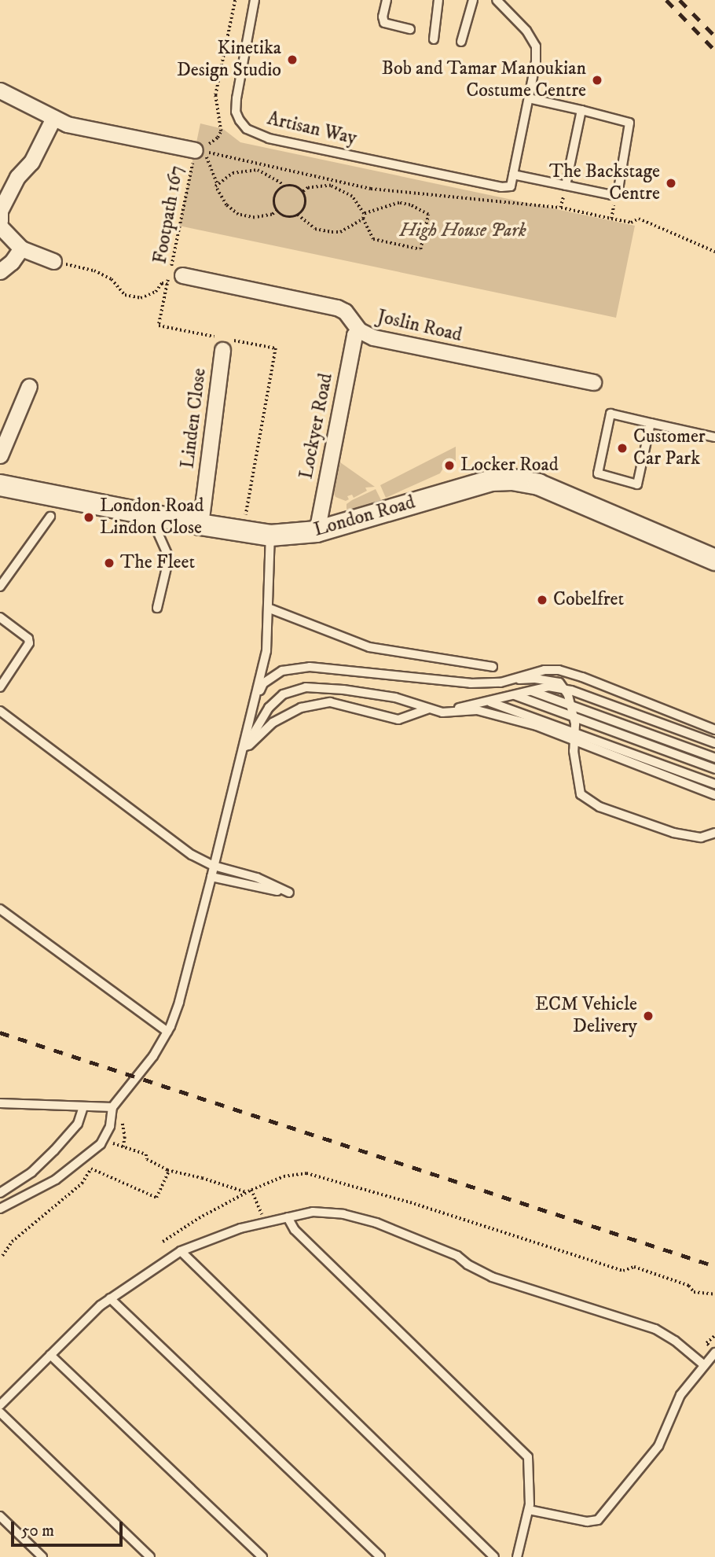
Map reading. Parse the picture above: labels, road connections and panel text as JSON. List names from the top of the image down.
{
  "streets": {
    "street": [
      "Joslin Road",
      "Linden Close",
      "Lockyer Road",
      "London Road"
    ],
    "lane": ["Artisan Way"],
    "path": ["Footpath 167"]
  },
  "crossings": [
    ["Footpath 167", "Joslin Road"],
    ["Joslin Road", "Lockyer Road"],
    ["Linden Close", "London Road"],
    ["Lockyer Road", "London Road"]
  ],
  "parks": ["High House Park"],
  "places": [
    "Kinetika Design Studio",
    "Bob and Tamar Manoukian Costume Centre",
    "The Backstage Centre",
    "Customer Car Park",
    "Locker Road",
    "London Road Lindon Close",
    "The Fleet",
    "Cobelfret",
    "ECM Vehicle Delivery"
  ],
  "scale_bar": "50 m"
}
